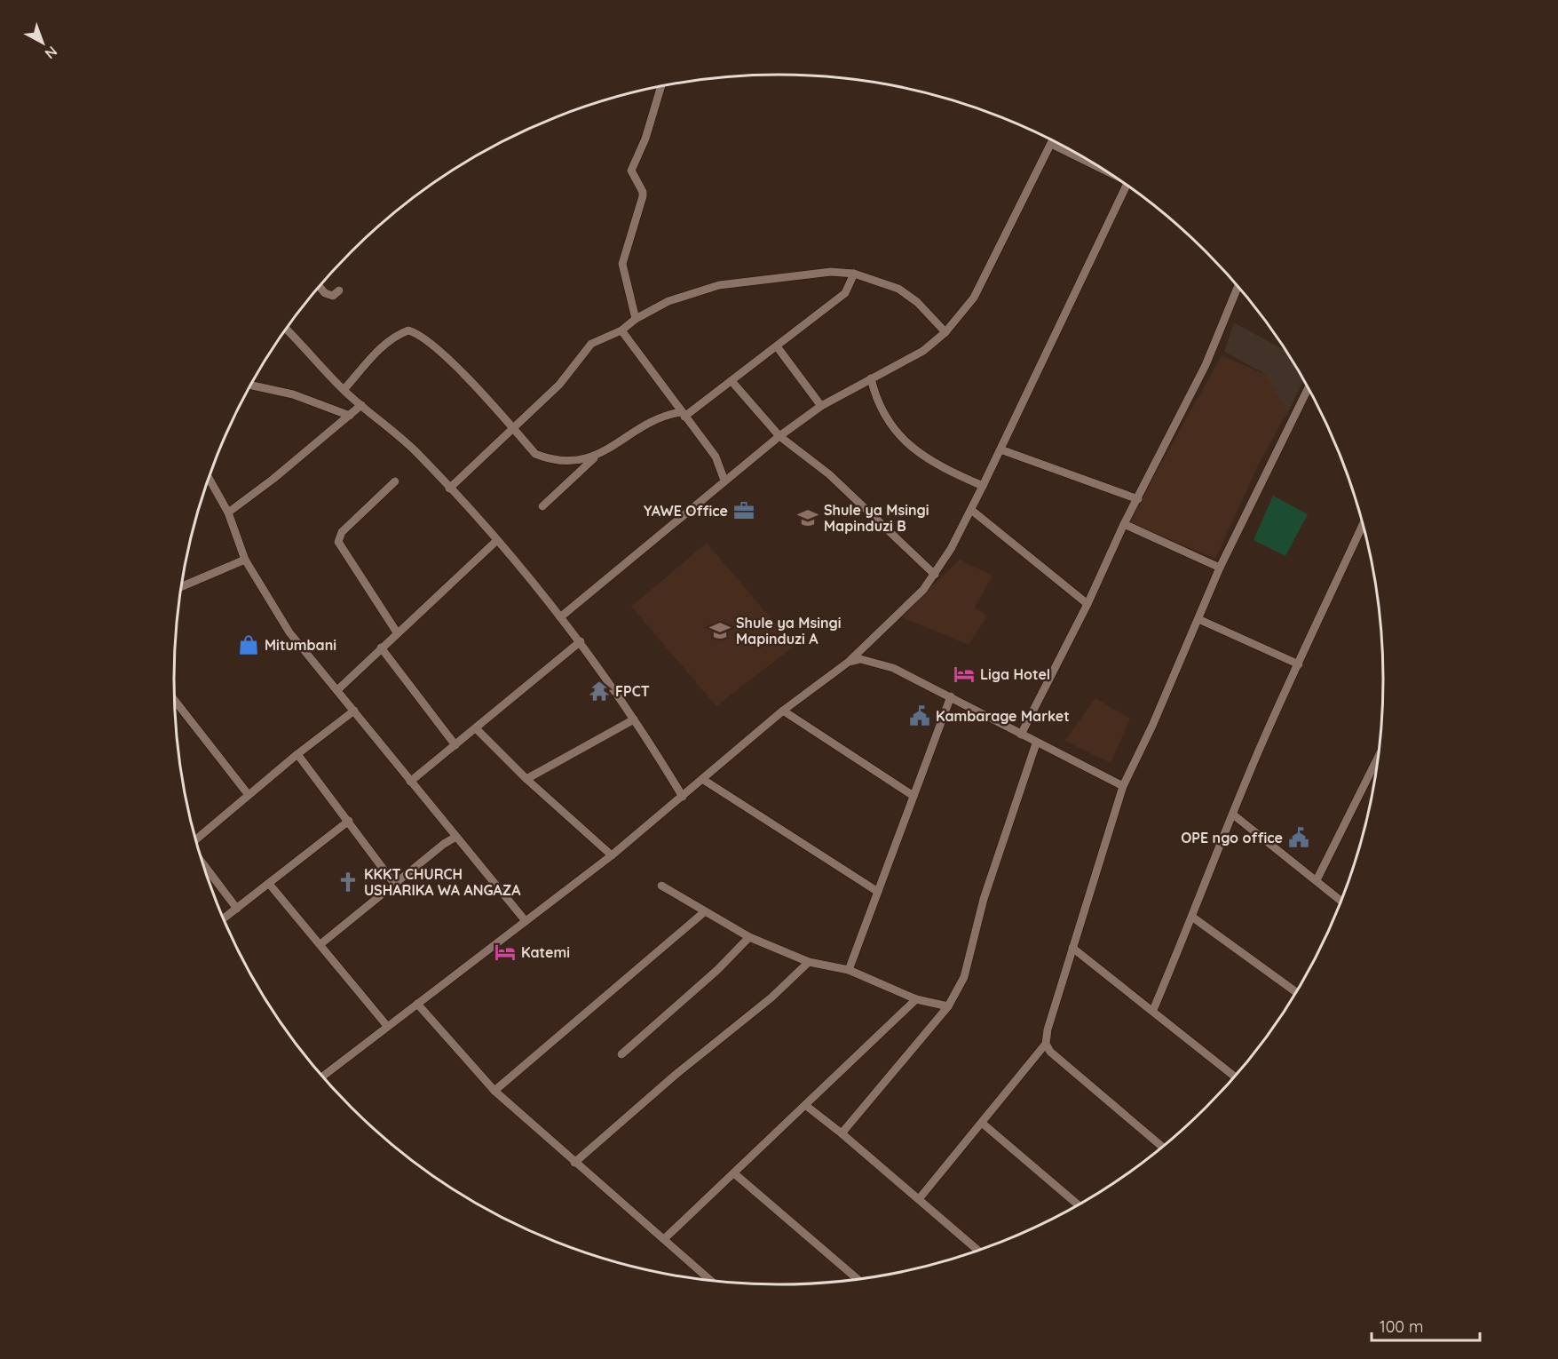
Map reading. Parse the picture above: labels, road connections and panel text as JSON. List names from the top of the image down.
{
  "places": {
    "office": ["YAWE Office"],
    "school or university": ["Shule ya Msingi Mapinduzi B", "Shule ya Msingi Mapinduzi A"],
    "shop": ["Mitumbani"],
    "hotel": ["Liga Hotel", "Katemi"],
    "temple": ["FPCT"],
    "public building": ["Kambarage Market", "OPE ngo office"],
    "church": ["KKKT CHURCH USHARIKA WA ANGAZA"]
  },
  "scale_bar": "100 m",
  "north": "bottom right"
}
